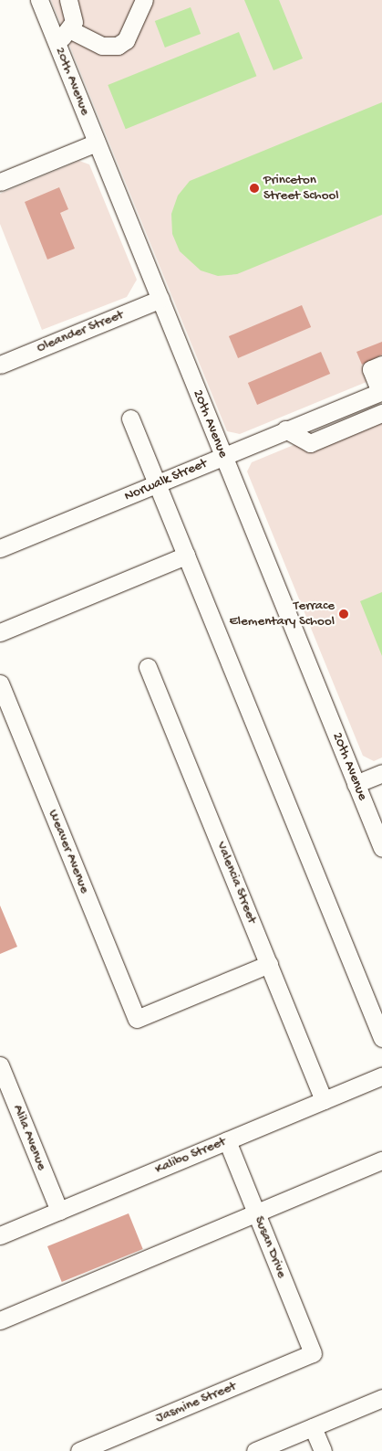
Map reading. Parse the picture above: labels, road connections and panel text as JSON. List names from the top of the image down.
{
  "streets": {
    "street": [
      "20th Avenue",
      "Oleander Street",
      "Norwalk Street",
      "Weaver Avenue",
      "Valencia Street",
      "Alila Avenue",
      "Kalibo Street",
      "Susan Drive",
      "Jasmine Street"
    ]
  },
  "crossings": [
    ["20th Avenue", "Oleander Street"],
    ["20th Avenue", "Norwalk Street"],
    ["Weaver Avenue", "Valencia Street"],
    ["Valencia Street", "Kalibo Street"],
    ["Alila Avenue", "Kalibo Street"],
    ["Kalibo Street", "Susan Drive"],
    ["Susan Drive", "Jasmine Street"]
  ],
  "places": ["Princeton Street School", "Terrace Elementary School"]
}
